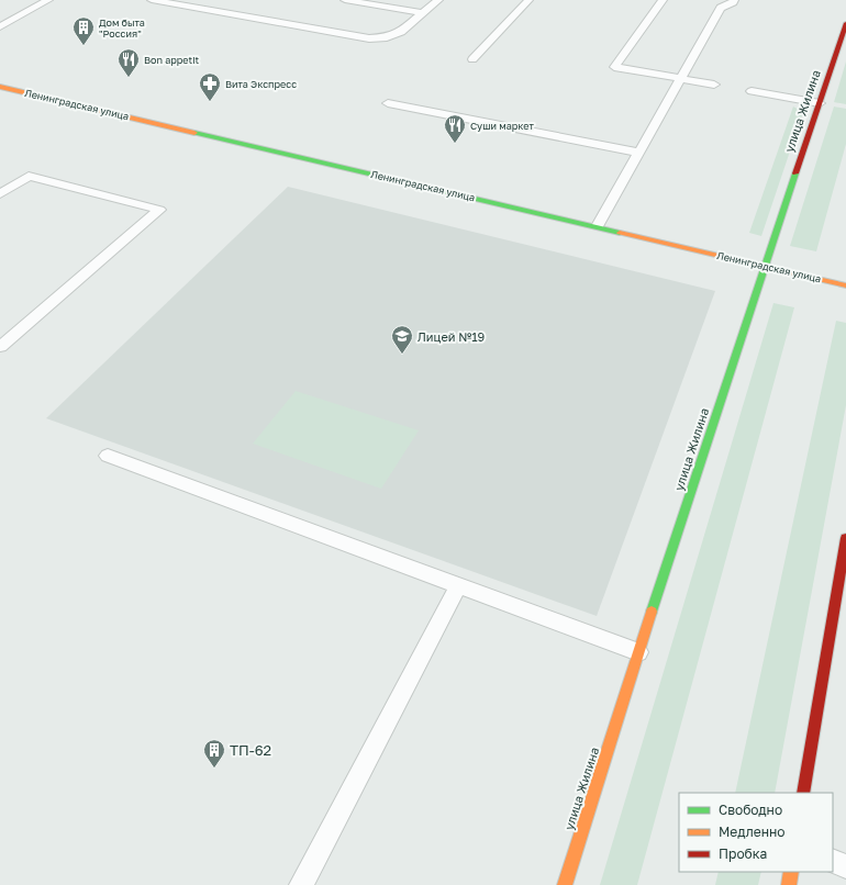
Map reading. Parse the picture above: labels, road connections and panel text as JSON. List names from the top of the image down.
{
  "streets": {
    "main road": ["Ленинградская улица", "улица Жилина"]
  },
  "crossings": [
    ["Ленинградская улица", "улица Жилина"]
  ],
  "places": {
    "building": ["Дом быта \"Россия\"", "ТП-62"],
    "restaurant": ["Bon appetit", "Суши маркет"],
    "pharmacy": ["Вита Экспресс"],
    "school or university": ["Лицей №19"]
  },
  "legend": ["Свободно", "Медленно", "Пробка"]
}
